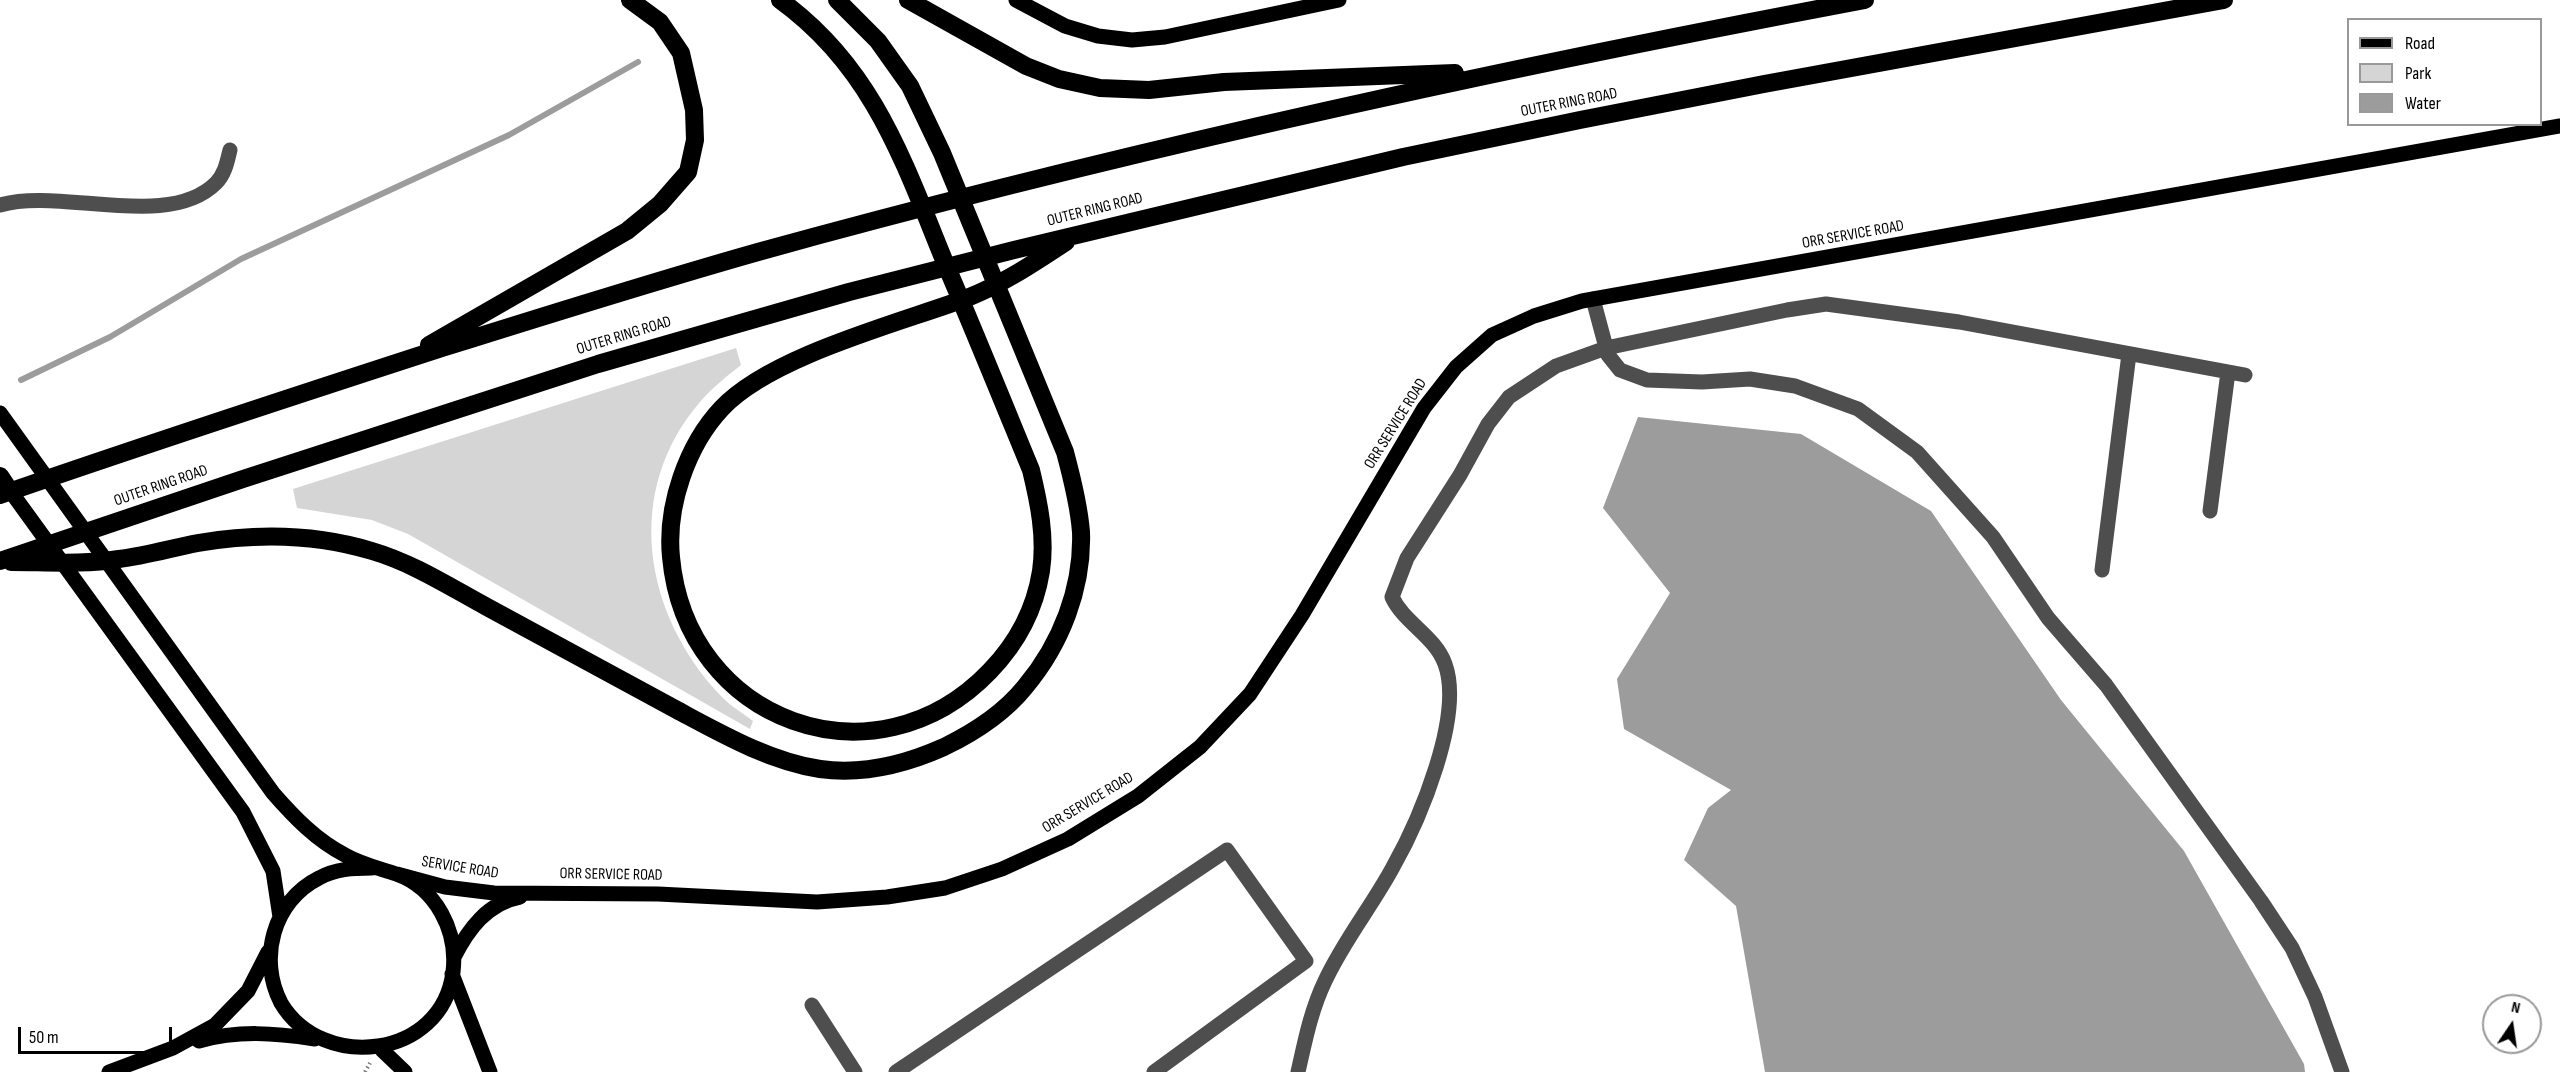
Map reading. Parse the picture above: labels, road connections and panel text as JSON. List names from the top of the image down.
{
  "streets": {
    "highway": ["OUTER RING ROAD"],
    "main road": ["ORR SERVICE ROAD", "SERVICE ROAD"]
  },
  "crossings": [
    ["ORR SERVICE ROAD", "SERVICE ROAD"]
  ],
  "legend": ["Road", "Park", "Water"],
  "scale_bar": "50 m",
  "north": "top"
}
